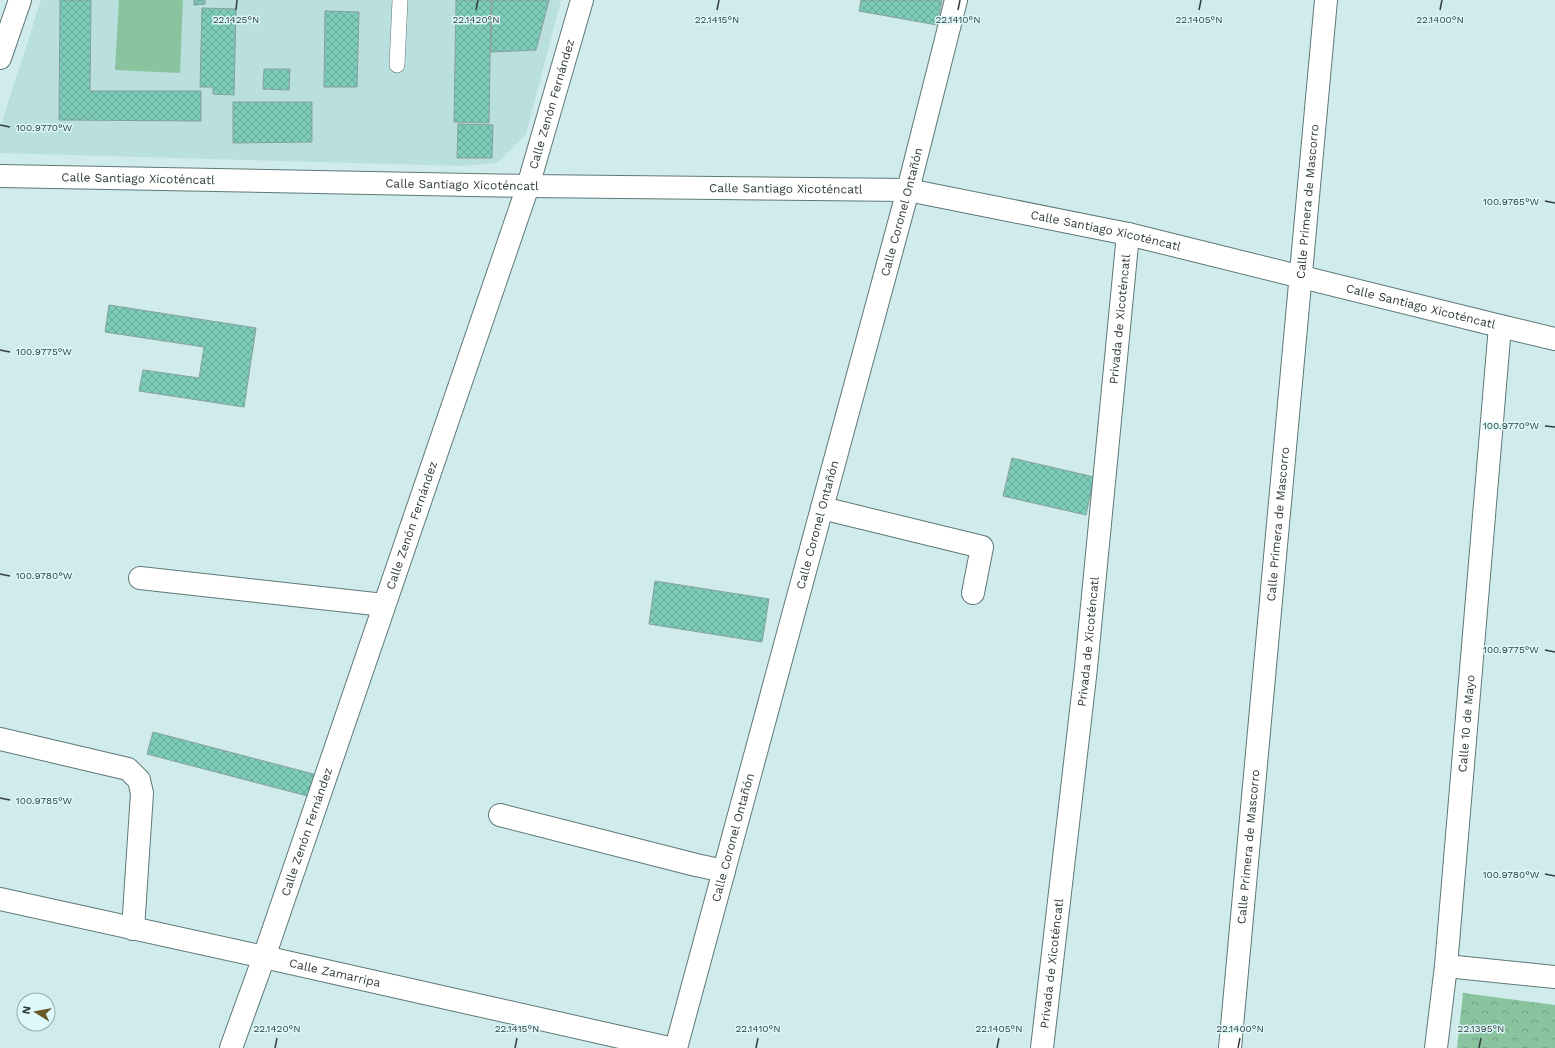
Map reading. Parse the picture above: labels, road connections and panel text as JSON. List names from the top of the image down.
{
  "streets": {
    "street": [
      "Calle Zenón Fernández",
      "Calle Santiago Xicoténcatl",
      "Calle Primera de Mascorro",
      "Calle Coronel Ontañón",
      "Privada de Xicoténcatl",
      "Calle 10 de Mayo",
      "Calle Zamarripa"
    ]
  },
  "crossings": [
    ["Calle Zenón Fernández", "Calle Santiago Xicoténcatl"],
    ["Calle Zenón Fernández", "Calle Zamarripa"],
    ["Calle Santiago Xicoténcatl", "Calle Primera de Mascorro"],
    ["Calle Santiago Xicoténcatl", "Calle Coronel Ontañón"],
    ["Calle Santiago Xicoténcatl", "Privada de Xicoténcatl"],
    ["Calle Santiago Xicoténcatl", "Calle 10 de Mayo"]
  ],
  "north": "left",
  "coordinates": [
    "22.1425°N",
    "22.1420°N",
    "22.1415°N",
    "22.1410°N",
    "22.1405°N",
    "22.1400°N",
    "100.9770°W",
    "100.9765°W",
    "100.9775°W",
    "100.9780°W",
    "100.9785°W",
    "22.1395°N"
  ]
}
